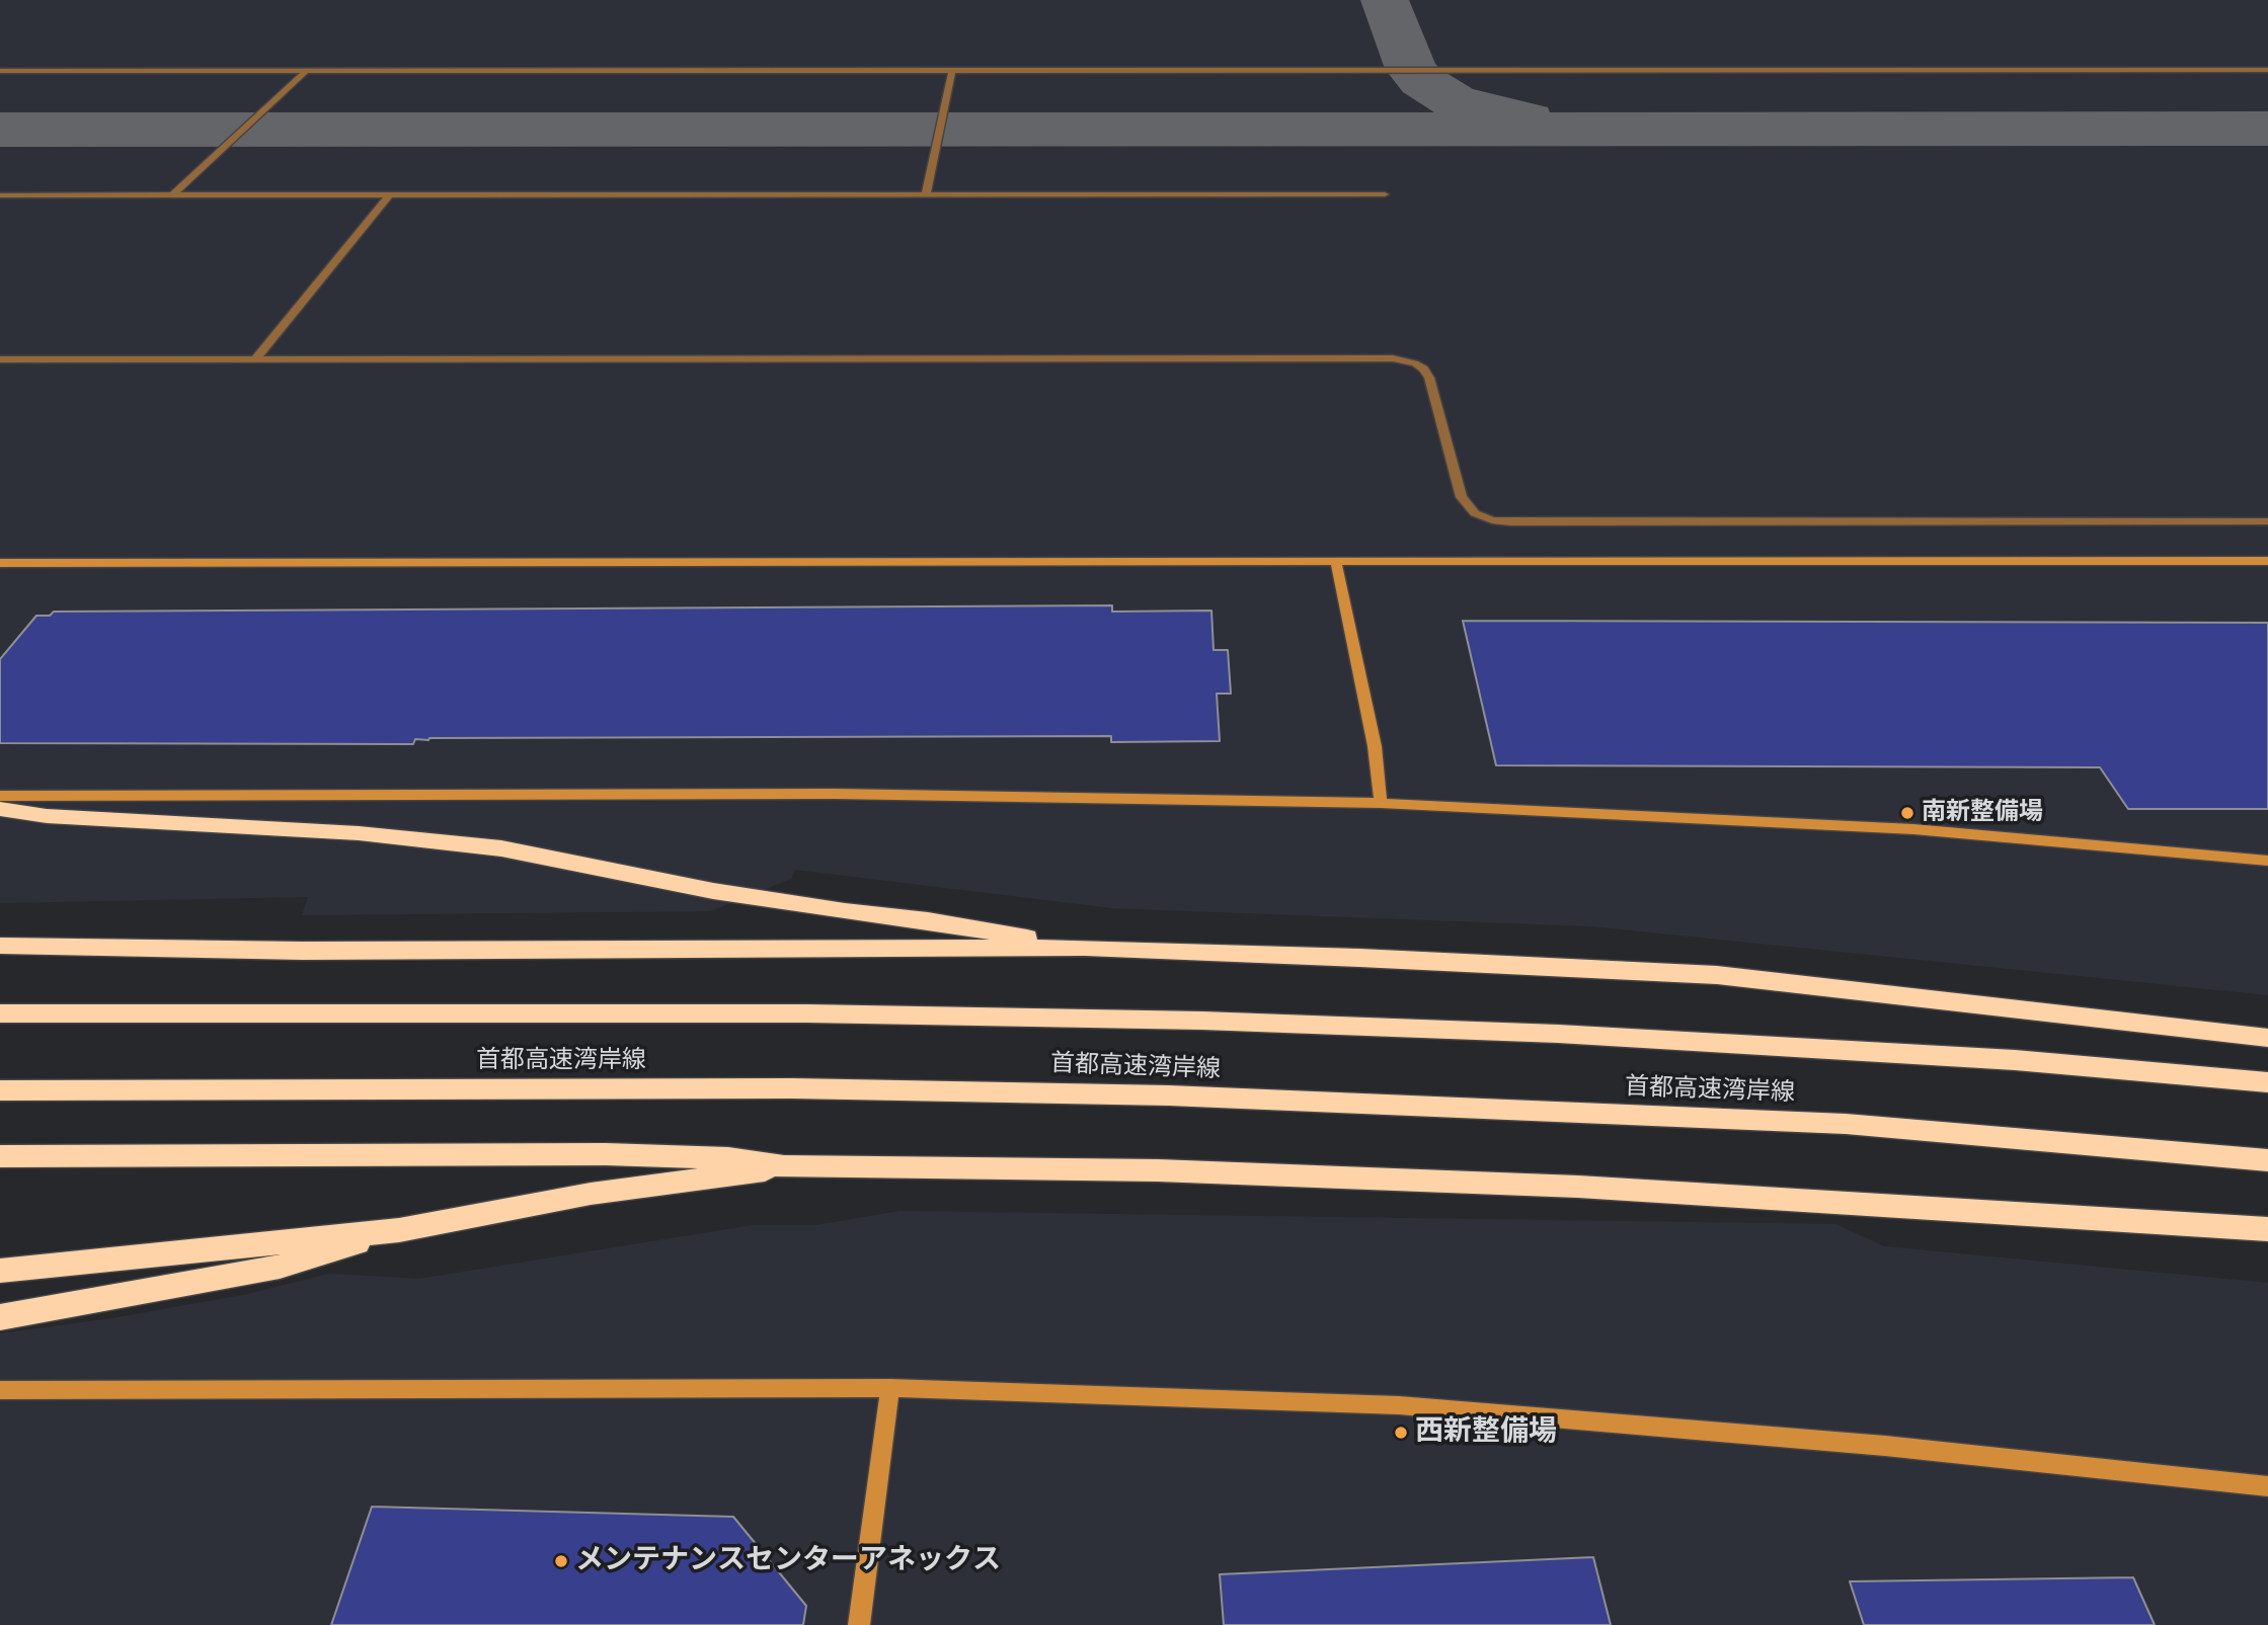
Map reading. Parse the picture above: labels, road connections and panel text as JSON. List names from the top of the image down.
{
  "streets": {
    "highway": ["首都高速湾岸線"]
  },
  "places": ["南新整備場", "西新整備場", "メンテナンスセンターアネックス"]
}
